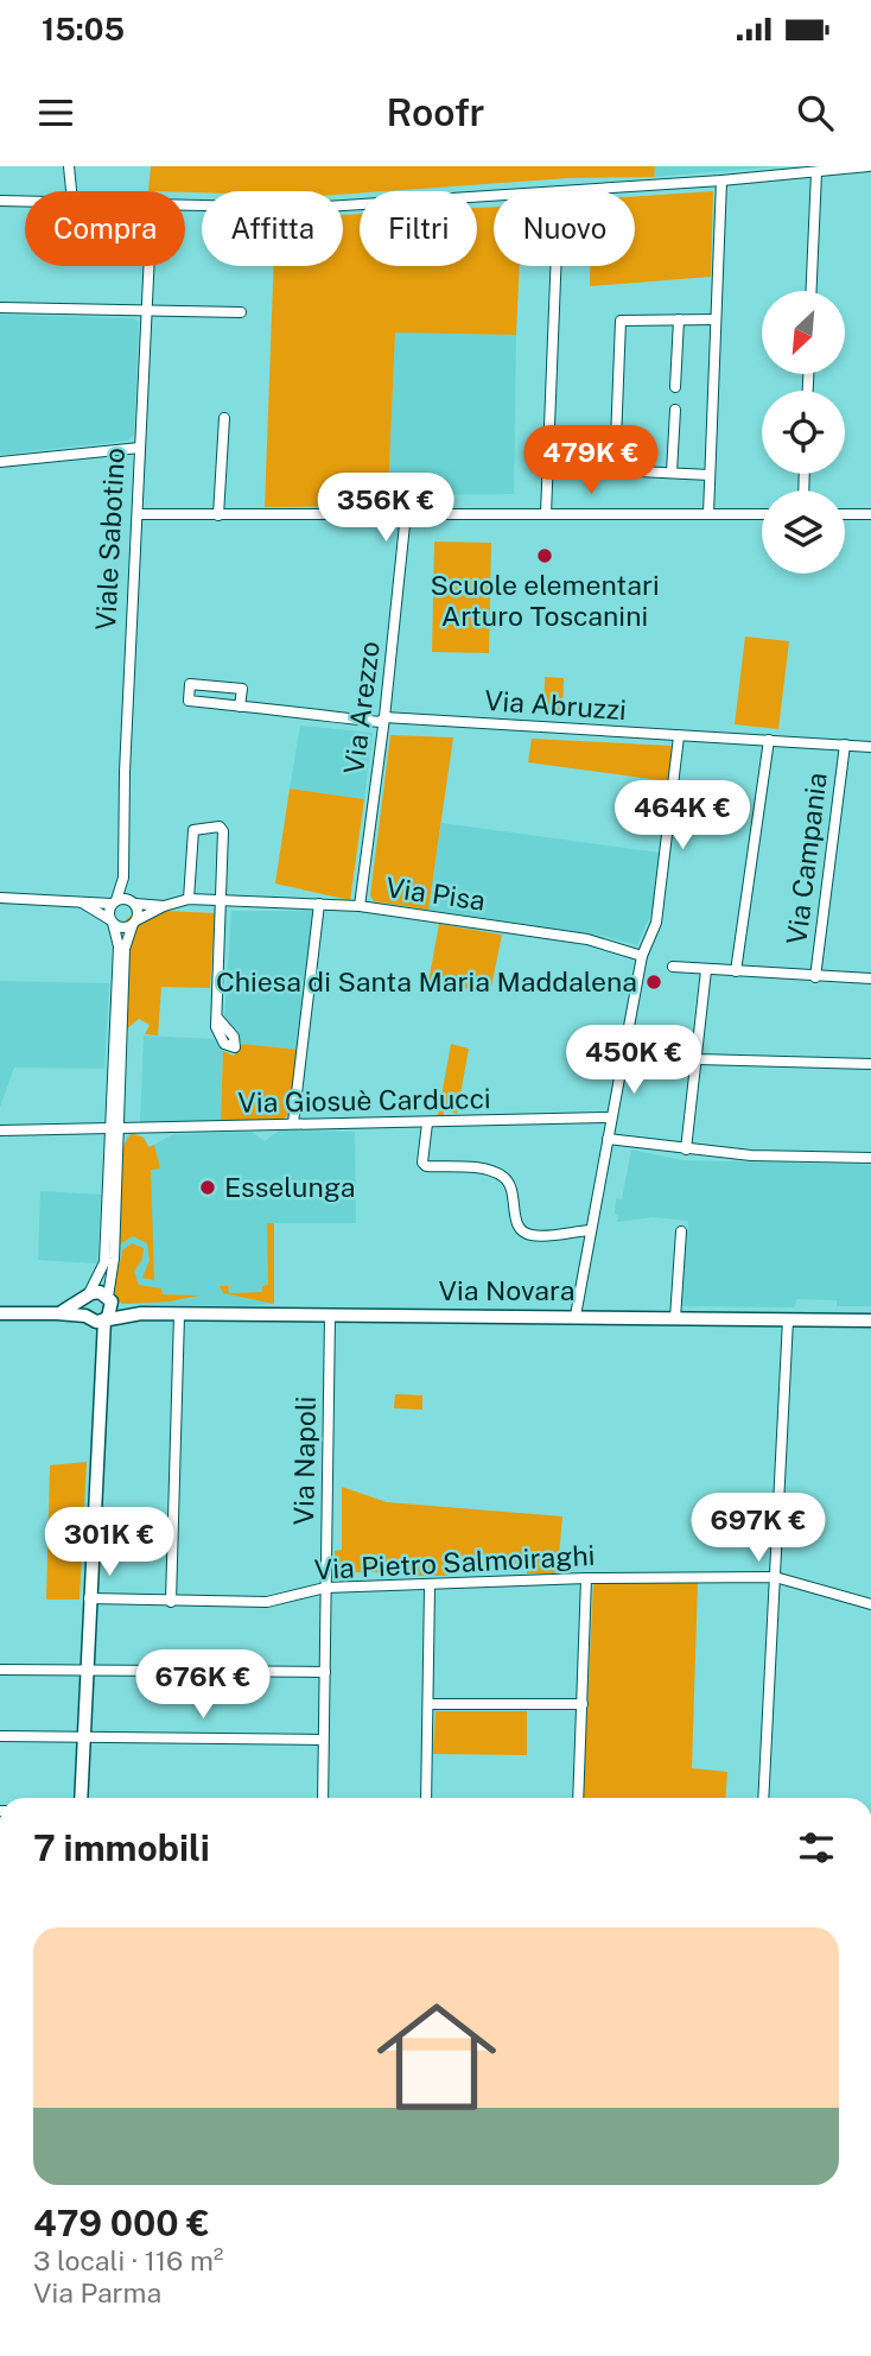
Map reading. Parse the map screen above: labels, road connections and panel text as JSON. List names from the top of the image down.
{
  "streets": {
    "street": [
      "Viale Sabotino",
      "Via Abruzzi",
      "Via Arezzo",
      "Via Campania",
      "Via Pisa",
      "Via Giosuè Carducci",
      "Via Novara",
      "Via Napoli",
      "Via Pietro Salmoiraghi"
    ]
  },
  "crossings": [
    ["Viale Sabotino", "Via Pisa"],
    ["Via Abruzzi", "Via Arezzo"],
    ["Via Abruzzi", "Via Campania"],
    ["Via Arezzo", "Via Pisa"],
    ["Via Novara", "Via Napoli"],
    ["Via Napoli", "Via Pietro Salmoiraghi"]
  ],
  "places": ["Scuole elementari Arturo Toscanini", "Chiesa di Santa Maria Maddalena", "Esselunga"],
  "north": "bottom left",
  "page": {
    "status": "15:05",
    "header": "Roofr",
    "chip": [
      "Compra",
      "Affitta",
      "Filtri",
      "Nuovo"
    ],
    "price": [
      "479K €",
      "356K €",
      "464K €",
      "450K €",
      "697K €",
      "301K €",
      "676K €"
    ],
    "heading": "7 immobili",
    "list": [
      {
        "name": "479 000 €",
        "note": "3 locali · 116 m² · Via Parma"
      }
    ]
  }
}
